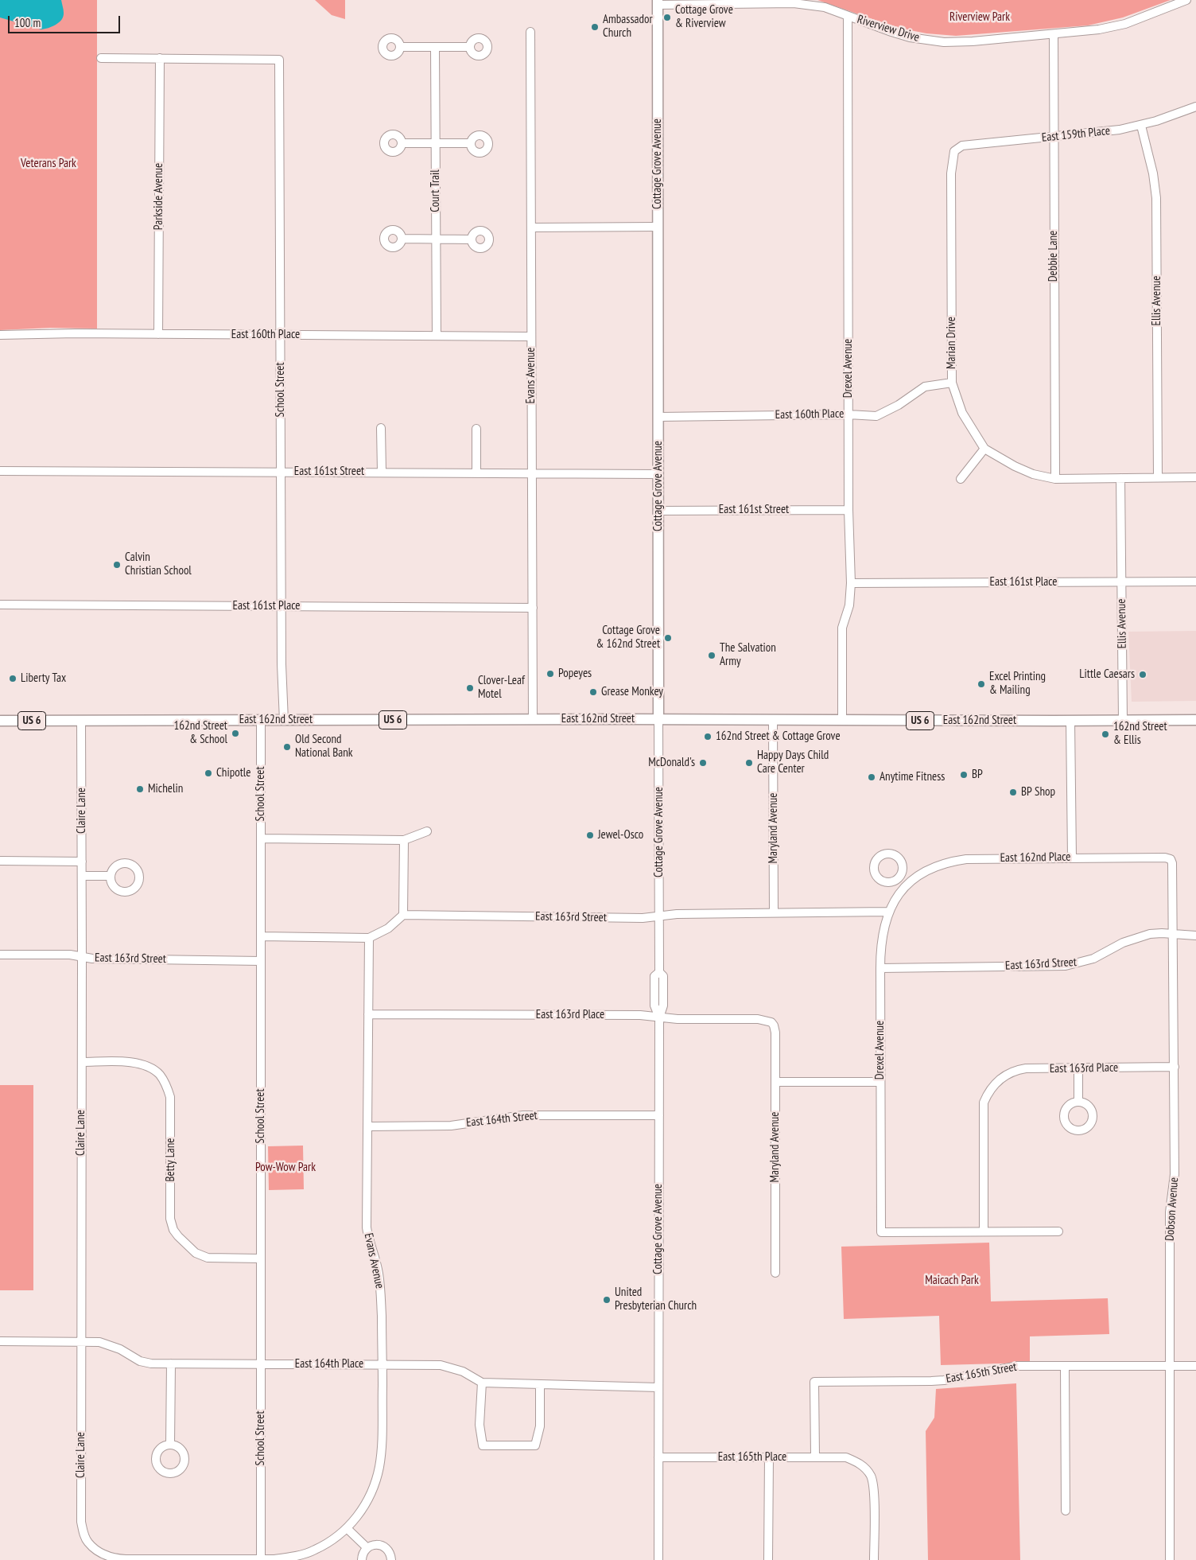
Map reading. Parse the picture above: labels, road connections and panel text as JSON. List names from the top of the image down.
{
  "streets": {
    "main road": ["Cottage Grove Avenue", "East 162nd Street", "US 6"],
    "street": [
      "Riverview Drive",
      "East 159th Place",
      "Court Trail",
      "Parkside Avenue",
      "Debbie Lane",
      "Ellis Avenue",
      "East 160th Place",
      "Marian Drive",
      "Drexel Avenue",
      "Evans Avenue",
      "School Street",
      "East 161st Street",
      "East 161st Place",
      "Claire Lane",
      "Maryland Avenue",
      "East 162nd Place",
      "East 163rd Street",
      "East 163rd Place",
      "East 164th Street",
      "Betty Lane",
      "Dobson Avenue",
      "East 164th Place",
      "East 165th Street",
      "East 165th Place"
    ]
  },
  "crossings": [
    ["Riverview Drive", "Cottage Grove Avenue"],
    ["Riverview Drive", "Debbie Lane"],
    ["Riverview Drive", "Drexel Avenue"],
    ["East 159th Place", "Debbie Lane"],
    ["East 159th Place", "Ellis Avenue"],
    ["East 159th Place", "Marian Drive"],
    ["Cottage Grove Avenue", "East 160th Place"],
    ["Cottage Grove Avenue", "East 161st Street"],
    ["Cottage Grove Avenue", "East 162nd Street"],
    ["Cottage Grove Avenue", "East 163rd Street"],
    ["Cottage Grove Avenue", "East 163rd Place"],
    ["Cottage Grove Avenue", "East 164th Street"],
    ["Cottage Grove Avenue", "East 164th Place"],
    ["Cottage Grove Avenue", "East 165th Place"],
    ["Court Trail", "East 160th Place"],
    ["Parkside Avenue", "East 160th Place"],
    ["Parkside Avenue", "School Street"],
    ["Debbie Lane", "Marian Drive"],
    ["Ellis Avenue", "East 161st Place"],
    ["Ellis Avenue", "East 162nd Street"],
    ["East 160th Place", "Marian Drive"],
    ["East 160th Place", "Drexel Avenue"],
    ["East 160th Place", "Evans Avenue"],
    ["East 160th Place", "School Street"],
    ["Drexel Avenue", "East 161st Street"],
    ["Drexel Avenue", "East 161st Place"],
    ["Drexel Avenue", "East 162nd Street"],
    ["Drexel Avenue", "East 162nd Place"],
    ["Drexel Avenue", "East 163rd Street"],
    ["Drexel Avenue", "East 163rd Place"],
    ["Evans Avenue", "School Street"],
    ["Evans Avenue", "East 161st Street"],
    ["Evans Avenue", "East 161st Place"],
    ["Evans Avenue", "East 162nd Street"],
    ["Evans Avenue", "Claire Lane"],
    ["Evans Avenue", "East 163rd Place"],
    ["Evans Avenue", "East 164th Street"],
    ["Evans Avenue", "East 164th Place"],
    ["School Street", "East 161st Street"],
    ["School Street", "East 161st Place"],
    ["School Street", "East 162nd Street"],
    ["School Street", "East 163rd Street"],
    ["School Street", "Betty Lane"],
    ["School Street", "East 164th Place"],
    ["East 162nd Street", "Claire Lane"],
    ["East 162nd Street", "Maryland Avenue"],
    ["Claire Lane", "East 163rd Street"],
    ["Claire Lane", "Betty Lane"],
    ["Claire Lane", "East 164th Place"],
    ["Maryland Avenue", "East 163rd Street"],
    ["Maryland Avenue", "East 163rd Place"],
    ["East 162nd Place", "Dobson Avenue"],
    ["East 163rd Street", "Dobson Avenue"],
    ["East 163rd Place", "Dobson Avenue"],
    ["Dobson Avenue", "East 165th Street"],
    ["East 165th Street", "East 165th Place"]
  ],
  "parks": [
    "Riverview Park",
    "Veterans Park",
    "Pow-Wow Park",
    "Maicach Park"
  ],
  "places": [
    "Cottage Grove & Riverview",
    "Ambassador Church",
    "Calvin Christian School",
    "Cottage Grove & 162nd Street",
    "The Salvation Army",
    "Popeyes",
    "Little Caesars",
    "Liberty Tax",
    "Excel Printing & Mailing",
    "Clover-Leaf Motel",
    "Grease Monkey",
    "162nd Street & School",
    "162nd Street & Ellis",
    "162nd Street & Cottage Grove",
    "Old Second National Bank",
    "McDonald's",
    "Happy Days Child Care Center",
    "Chipotle",
    "BP",
    "Anytime Fitness",
    "Michelin",
    "BP Shop",
    "Jewel-Osco",
    "United Presbyterian Church"
  ],
  "scale_bar": "100 m"
}
